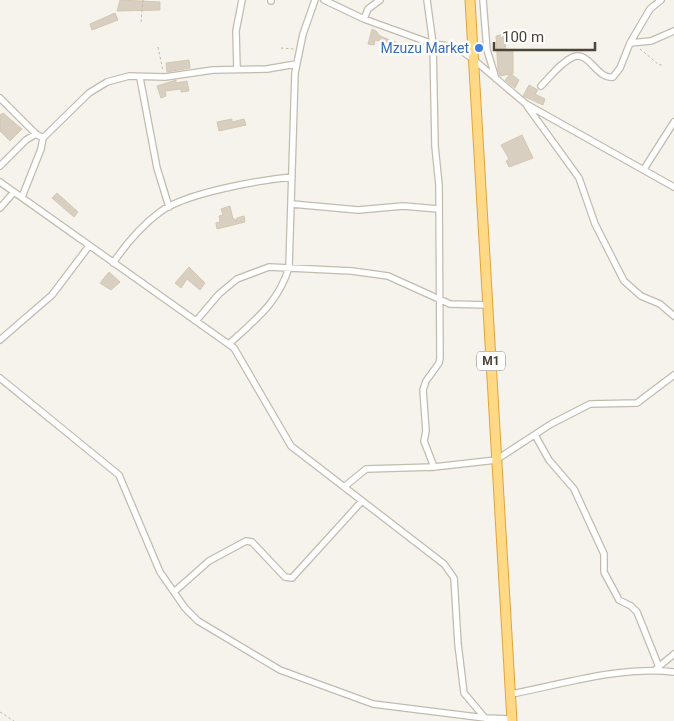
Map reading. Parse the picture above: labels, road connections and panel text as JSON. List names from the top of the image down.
{
  "streets": {
    "highway": ["M1"]
  },
  "places": ["Mzuzu Market"],
  "scale_bar": "100 m"
}
